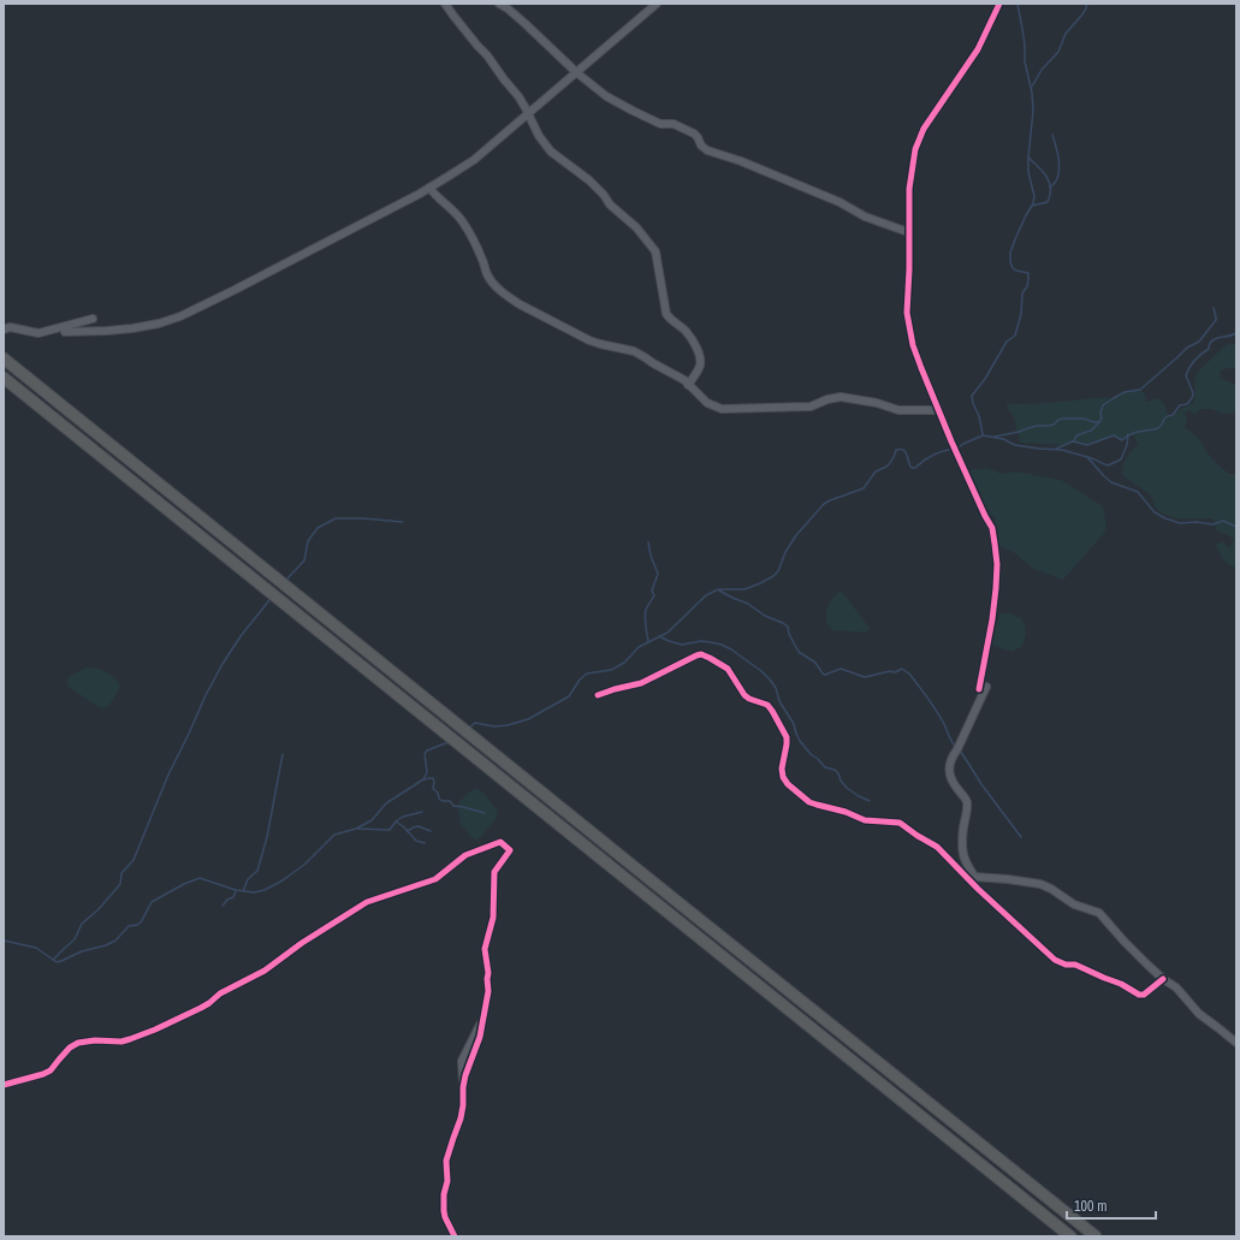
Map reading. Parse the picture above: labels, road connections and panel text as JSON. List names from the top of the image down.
{
  "scale_bar": "100 m"
}
